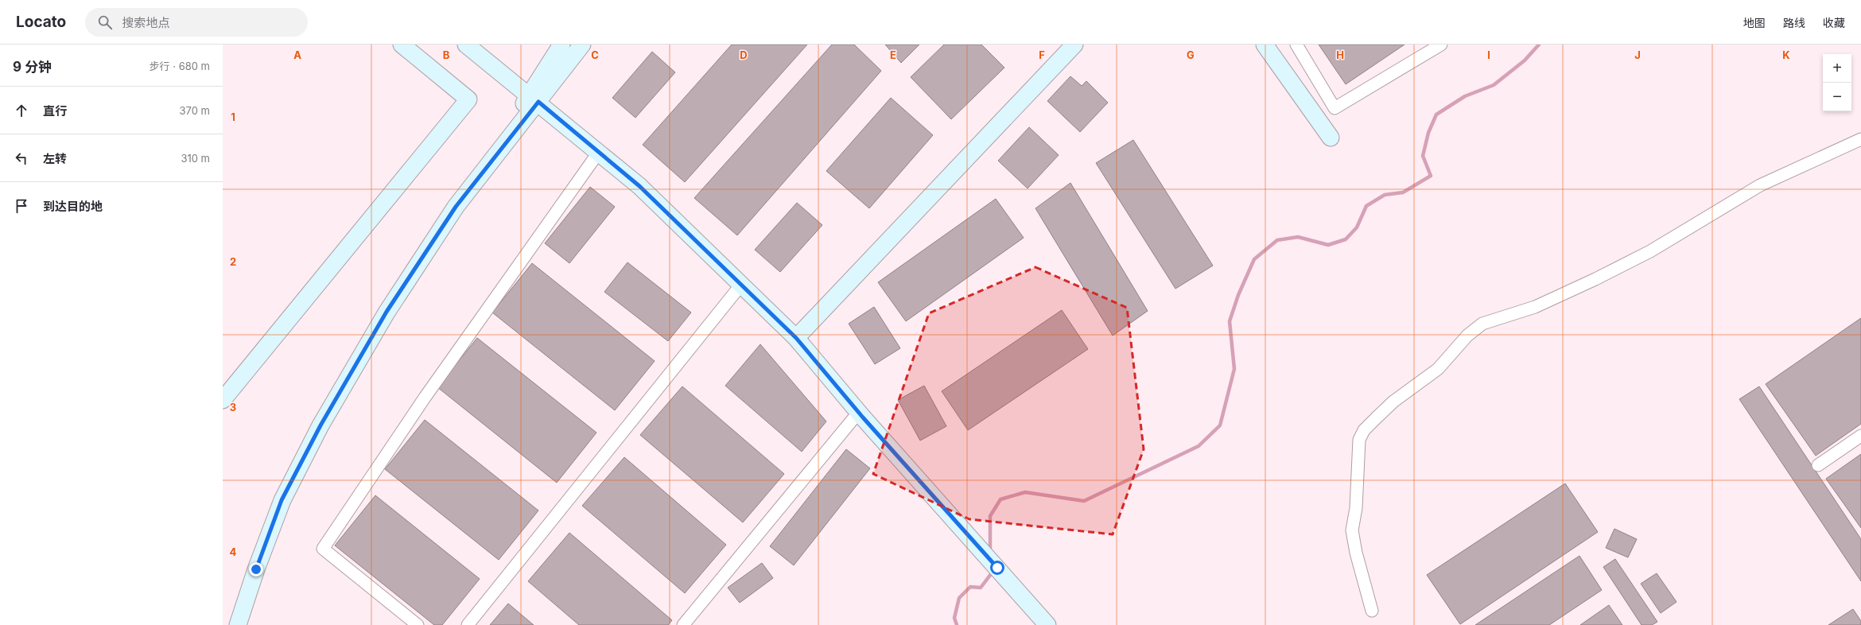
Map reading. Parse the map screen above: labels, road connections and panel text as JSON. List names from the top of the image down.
{
  "page": {
    "header": "Locato",
    "search": "搜索地点",
    "nav": ["地图", "路线", "收藏"],
    "heading": ["9 分钟", "步行 · 680 m"],
    "map_buttons": ["+", "−"],
    "list": [
      ["直行", "370 m"],
      ["左转", "310 m"],
      "到达目的地"
    ]
  },
  "grid": {
    "columns": [
      "A",
      "B",
      "C",
      "D",
      "E",
      "F",
      "G",
      "H",
      "I",
      "J",
      "K"
    ],
    "rows": [
      "1",
      "2",
      "3",
      "4"
    ]
  }
}
